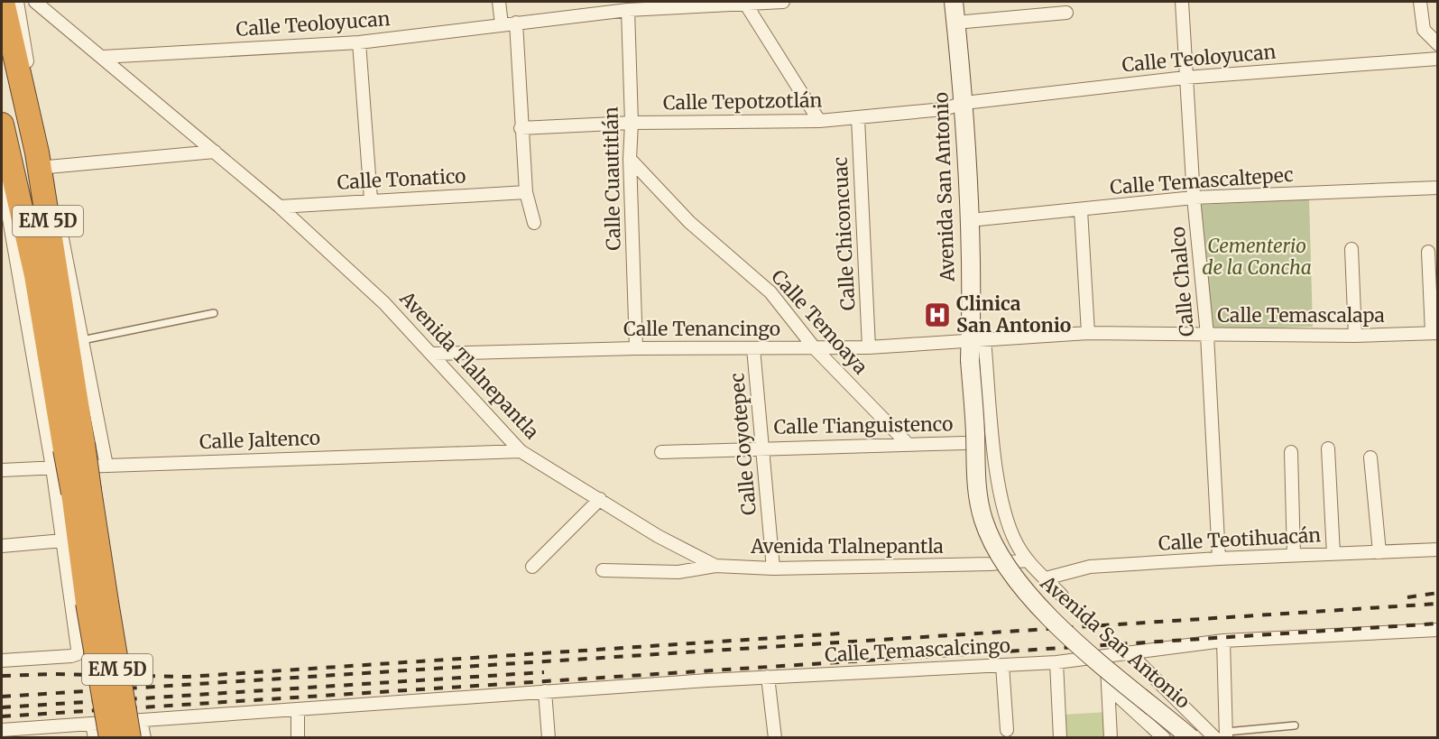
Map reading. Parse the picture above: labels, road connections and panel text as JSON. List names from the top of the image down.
{
  "streets": {
    "highway": ["EM 5D"],
    "main road": ["Avenida San Antonio"],
    "street": [
      "Calle Teoloyucan",
      "Calle Tepotzotlán",
      "Calle Cuautitlán",
      "Calle Tonatico",
      "Calle Temascaltepec",
      "Calle Chiconcuac",
      "Calle Chalco",
      "Calle Temascalapa",
      "Calle Temoaya",
      "Calle Tenancingo",
      "Avenida Tlalnepantla",
      "Calle Tianguistenco",
      "Calle Jaltenco",
      "Calle Coyotepec",
      "Calle Teotihuacán",
      "Calle Temascalcingo"
    ]
  },
  "crossings": [
    ["Calle Teoloyucan", "Calle Tepotzotlán"],
    ["Calle Teoloyucan", "Calle Cuautitlán"],
    ["Calle Teoloyucan", "Avenida San Antonio"],
    ["Calle Teoloyucan", "Calle Chalco"],
    ["Calle Teoloyucan", "Avenida Tlalnepantla"],
    ["Calle Tepotzotlán", "Calle Cuautitlán"],
    ["Calle Tepotzotlán", "Avenida San Antonio"],
    ["Calle Tepotzotlán", "Calle Chiconcuac"],
    ["Calle Cuautitlán", "Calle Temoaya"],
    ["Calle Cuautitlán", "Calle Tenancingo"],
    ["Calle Tonatico", "Avenida Tlalnepantla"],
    ["Calle Temascaltepec", "Avenida San Antonio"],
    ["Calle Temascaltepec", "Calle Chalco"],
    ["Avenida San Antonio", "Calle Temascalapa"],
    ["Avenida San Antonio", "Calle Tenancingo"],
    ["Avenida San Antonio", "Avenida Tlalnepantla"],
    ["Avenida San Antonio", "Calle Teotihuacán"],
    ["Avenida San Antonio", "Calle Temascalcingo"],
    ["EM 5D", "Calle Jaltenco"],
    ["EM 5D", "Calle Temascalcingo"],
    ["Calle Chiconcuac", "Calle Tenancingo"],
    ["Calle Chalco", "Calle Temascalapa"],
    ["Calle Chalco", "Calle Teotihuacán"],
    ["Calle Temascalapa", "Calle Tenancingo"],
    ["Calle Temoaya", "Calle Tenancingo"],
    ["Calle Temoaya", "Calle Tianguistenco"],
    ["Calle Tenancingo", "Avenida Tlalnepantla"],
    ["Calle Tenancingo", "Calle Coyotepec"],
    ["Avenida Tlalnepantla", "Calle Jaltenco"],
    ["Avenida Tlalnepantla", "Calle Coyotepec"],
    ["Calle Tianguistenco", "Calle Coyotepec"]
  ],
  "parks": ["Cementerio de la Concha"],
  "places": {
    "hospital": ["Clinica San Antonio"]
  }
}
